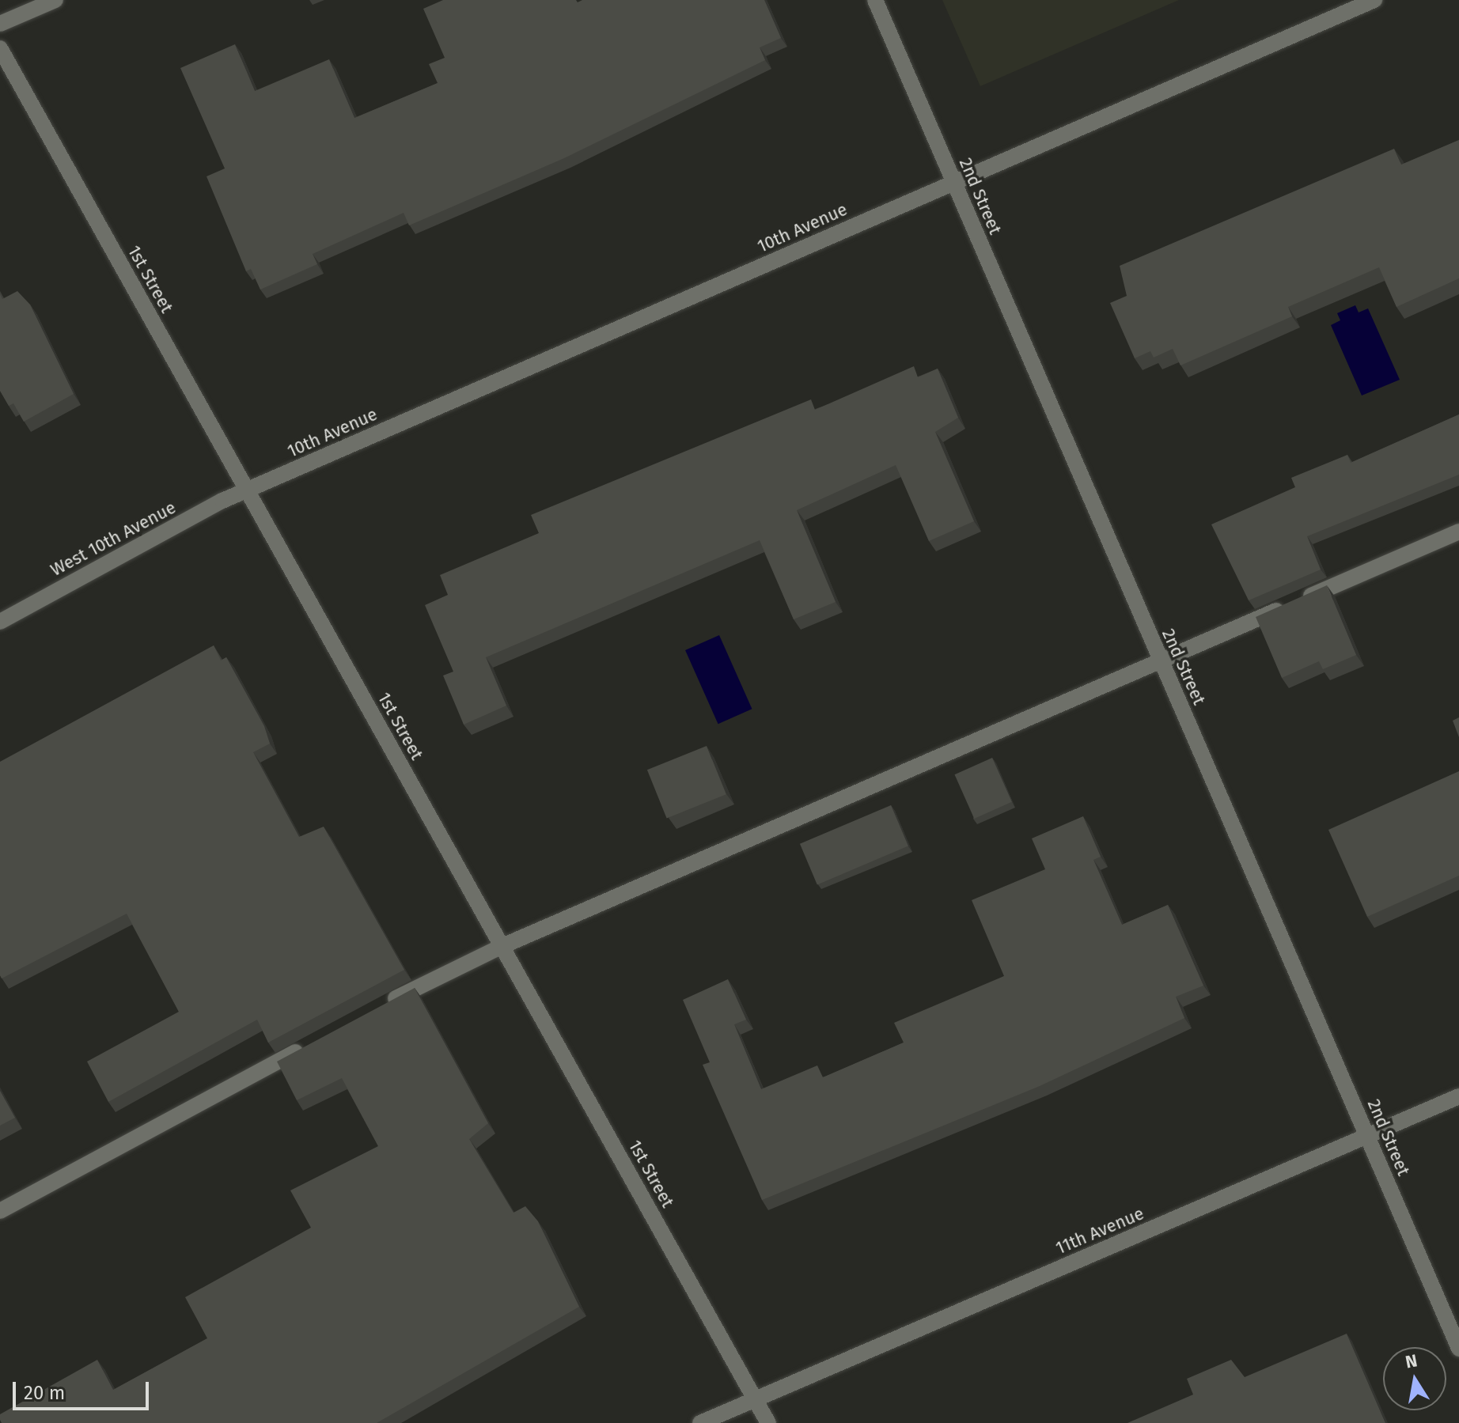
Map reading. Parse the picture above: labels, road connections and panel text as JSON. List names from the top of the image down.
{
  "streets": {
    "street": [
      "2nd Street",
      "10th Avenue",
      "1st Street",
      "West 10th Avenue",
      "11th Avenue"
    ]
  },
  "crossings": [
    ["2nd Street", "10th Avenue"],
    ["2nd Street", "11th Avenue"],
    ["10th Avenue", "1st Street"],
    ["10th Avenue", "West 10th Avenue"],
    ["1st Street", "West 10th Avenue"],
    ["1st Street", "11th Avenue"]
  ],
  "scale_bar": "20 m",
  "north": "top"
}
